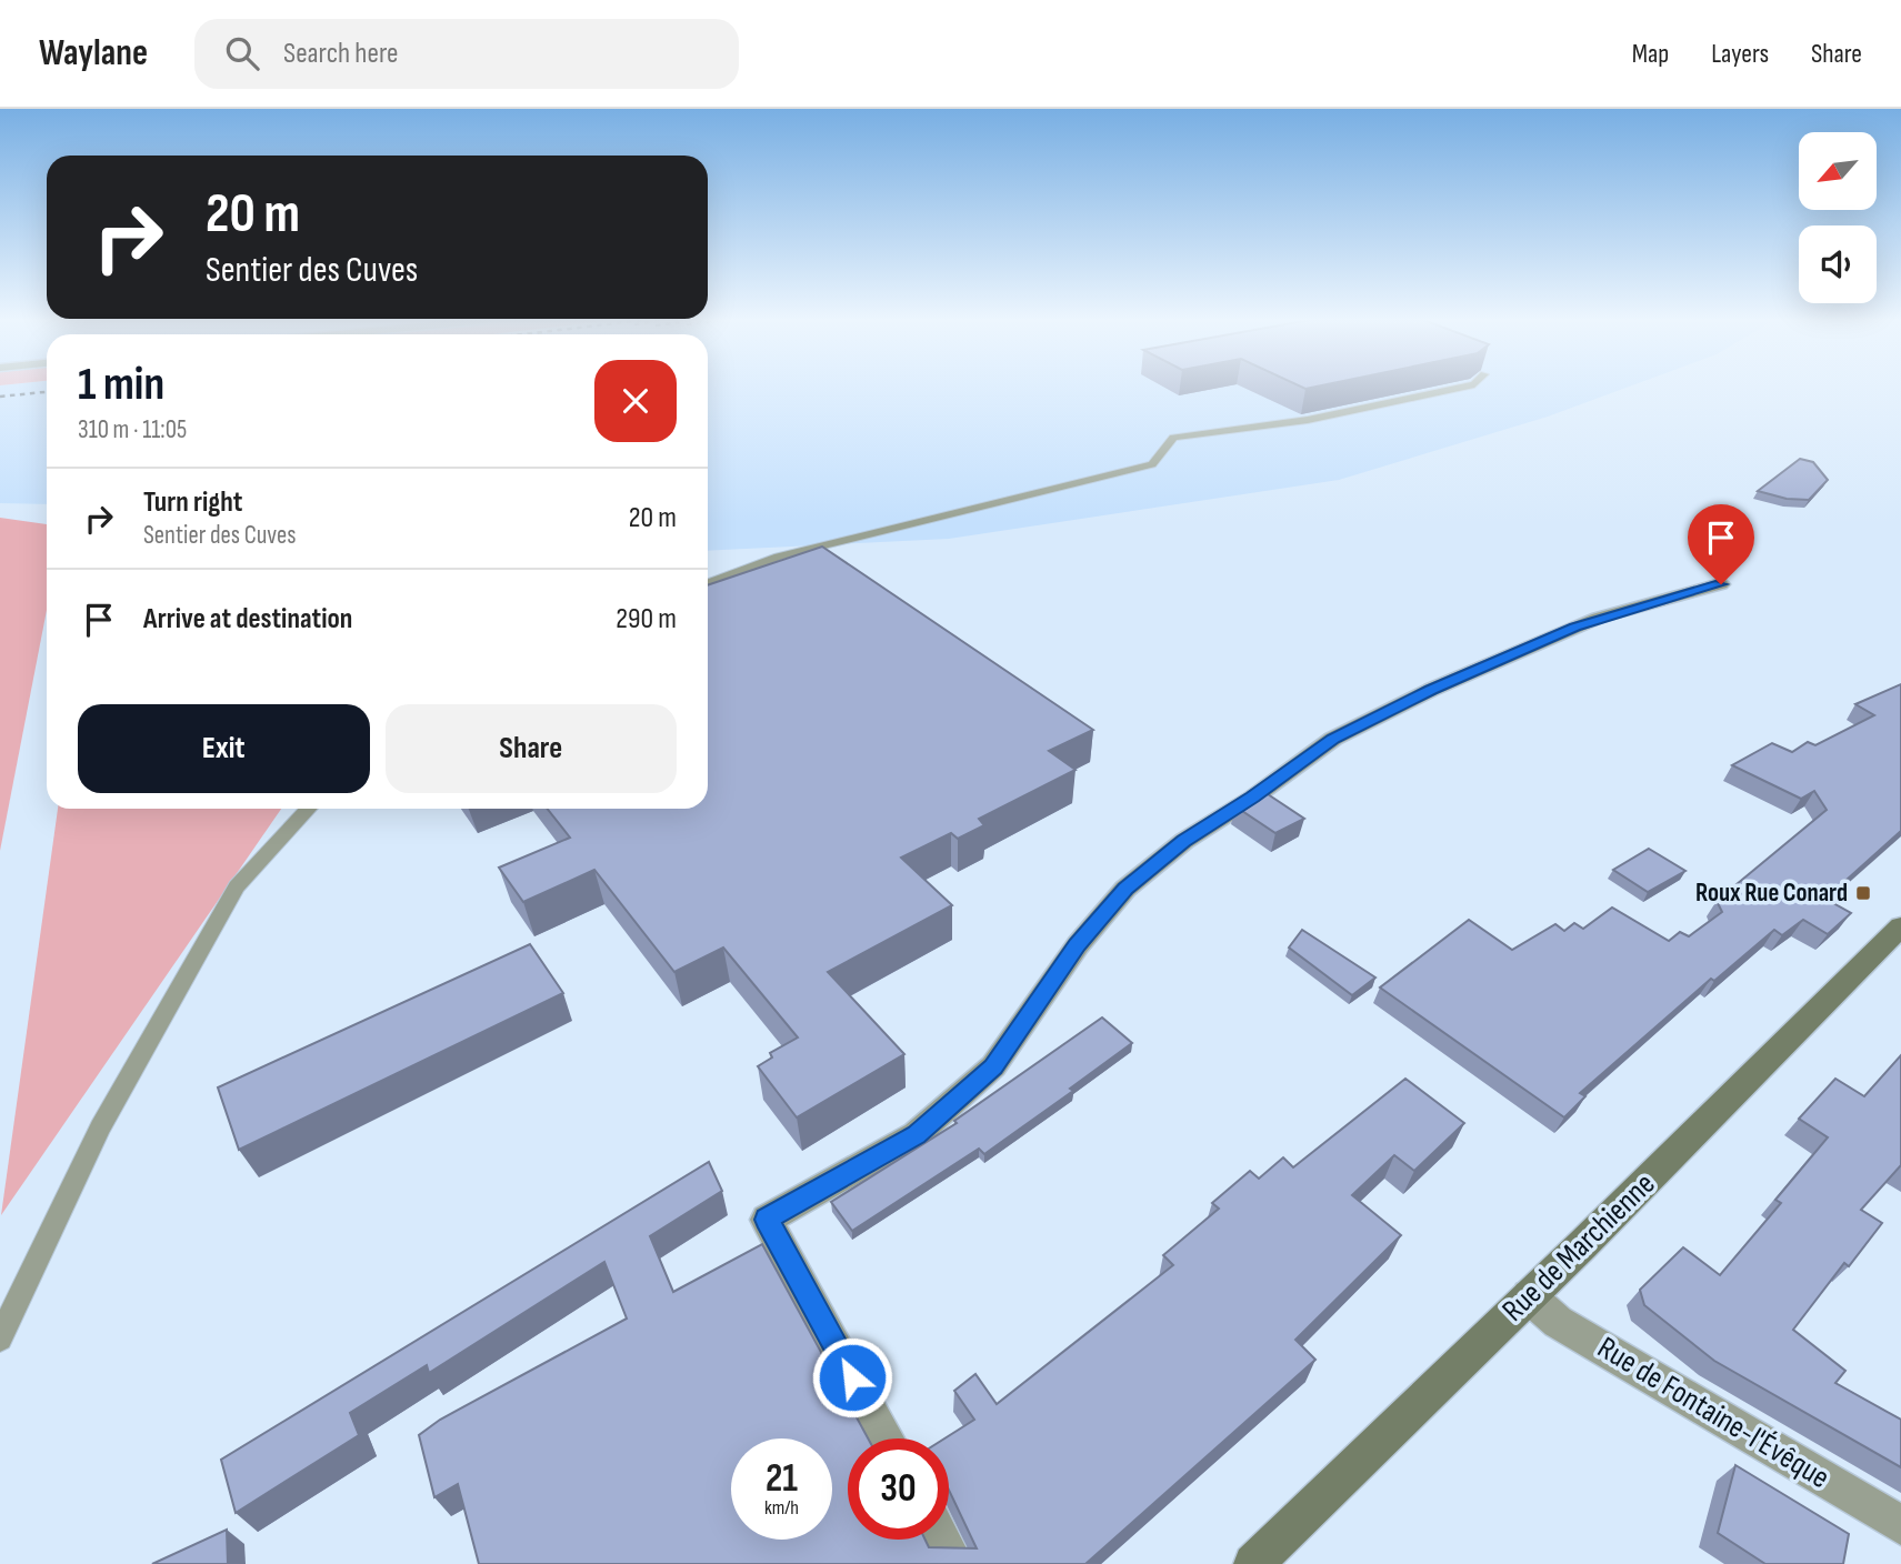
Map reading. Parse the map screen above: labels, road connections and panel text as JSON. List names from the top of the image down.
{
  "streets": {
    "main road": ["Rue de Marchienne"],
    "street": ["Rue de Fontaine-l'Évêque"]
  },
  "crossings": [
    ["Rue de Marchienne", "Rue de Fontaine-l'Évêque"]
  ],
  "places": {
    "transit": ["Roux Rue Conard"]
  },
  "north": "bottom left",
  "page": {
    "header": "Waylane",
    "search": "Search here",
    "nav": ["Map", "Layers", "Share"],
    "turn": ["20 m", "Sentier des Cuves"],
    "heading": ["1 min", "310 m · 11:05"],
    "list": [
      {
        "name": "Turn right",
        "note": "Sentier des Cuves",
        "value": "20 m"
      },
      {
        "name": "Arrive at destination",
        "value": "290 m"
      }
    ],
    "buttons": ["Exit", "Share"],
    "speed": "21 km/h",
    "limit": "30"
  }
}
